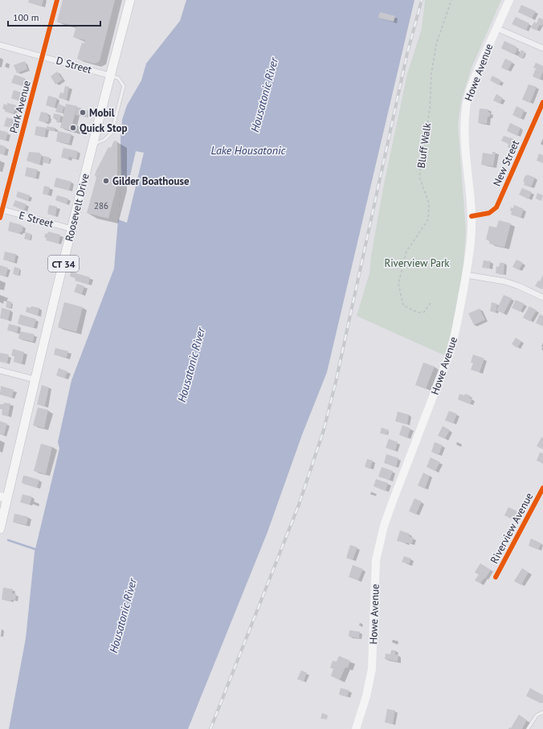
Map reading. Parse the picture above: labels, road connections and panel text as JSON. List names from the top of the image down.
{
  "streets": {
    "main road": ["Howe Avenue", "Roosevelt Drive", "CT 34"],
    "street": [
      "D Street",
      "Park Avenue",
      "New Street",
      "E Street",
      "Riverview Avenue"
    ],
    "path": ["Bluff Walk"]
  },
  "crossings": [
    ["D Street", "Park Avenue"],
    ["D Street", "Roosevelt Drive"],
    ["Howe Avenue", "New Street"],
    ["Park Avenue", "E Street"],
    ["Roosevelt Drive", "E Street"]
  ],
  "water": ["Housatonic River", "Lake Housatonic"],
  "parks": ["Riverview Park"],
  "places": ["Mobil", "Quick Stop", "Gilder Boathouse"],
  "house_numbers": ["286"],
  "scale_bar": "100 m"
}
